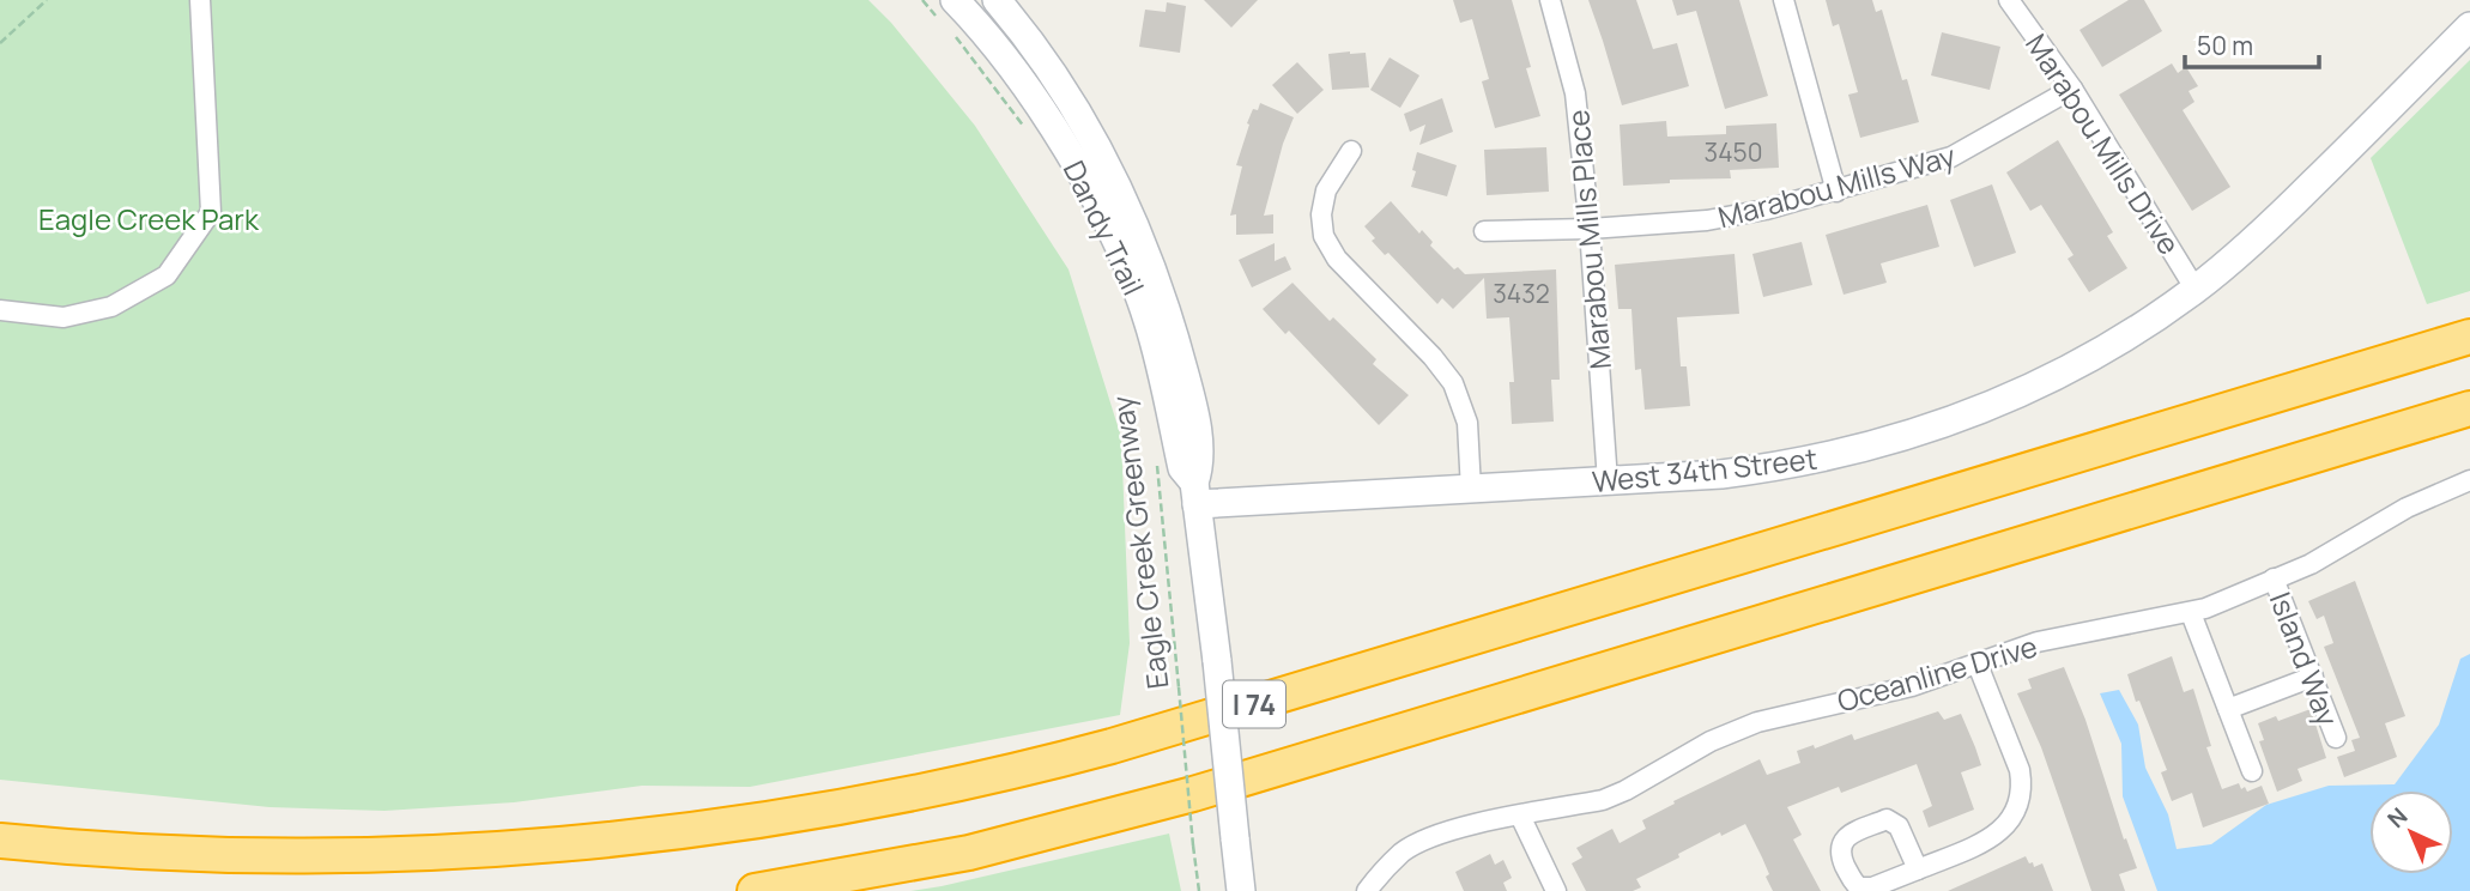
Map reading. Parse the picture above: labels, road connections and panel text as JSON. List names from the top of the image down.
{
  "streets": {
    "highway": ["I 74"],
    "main road": ["Dandy Trail", "West 34th Street"],
    "street": [
      "Marabou Mills Drive",
      "Marabou Mills Way",
      "Marabou Mills Place",
      "Island Way",
      "Oceanline Drive"
    ],
    "path": ["Eagle Creek Greenway"]
  },
  "crossings": [
    ["Marabou Mills Drive", "Marabou Mills Way"],
    ["Marabou Mills Drive", "West 34th Street"],
    ["Marabou Mills Way", "Marabou Mills Place"],
    ["Dandy Trail", "West 34th Street"],
    ["Marabou Mills Place", "West 34th Street"],
    ["Island Way", "Oceanline Drive"]
  ],
  "parks": ["Eagle Creek Park"],
  "house_numbers": ["3450", "3432"],
  "scale_bar": "50 m",
  "north": "top left"
}
